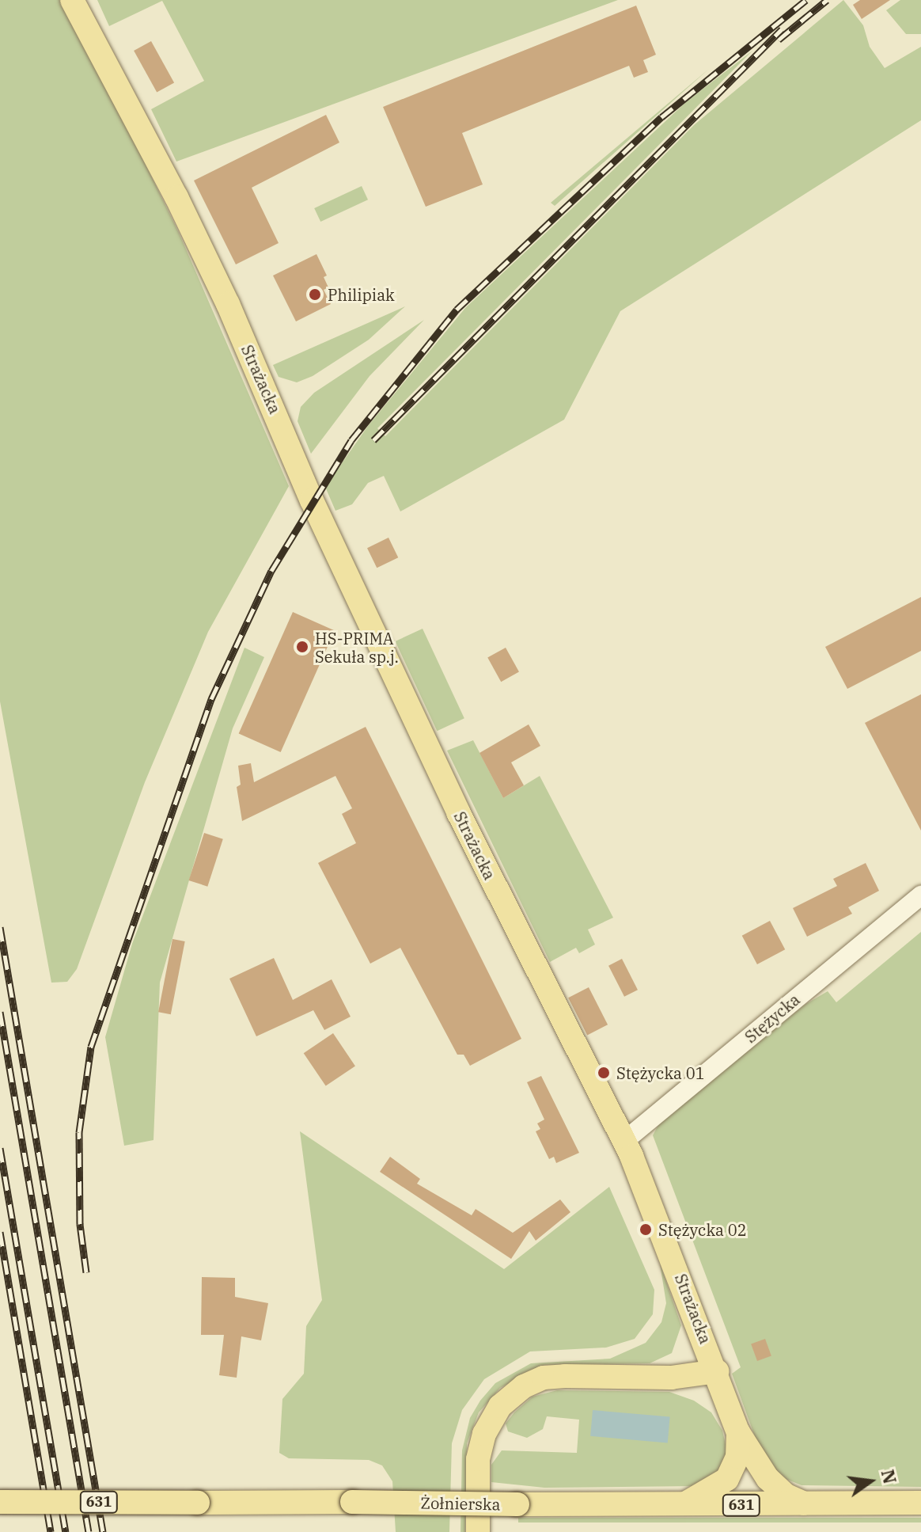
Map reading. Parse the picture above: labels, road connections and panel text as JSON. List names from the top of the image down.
{
  "streets": {
    "main road": ["Strażacka", "631", "Żołnierska"],
    "street": ["Stężycka"]
  },
  "crossings": [
    ["Strażacka", "Stężycka"]
  ],
  "places": [
    "Philipiak",
    "HS-PRIMA Sekuła sp.j.",
    "Stężycka 01",
    "Stężycka 02"
  ],
  "north": "right"
}
